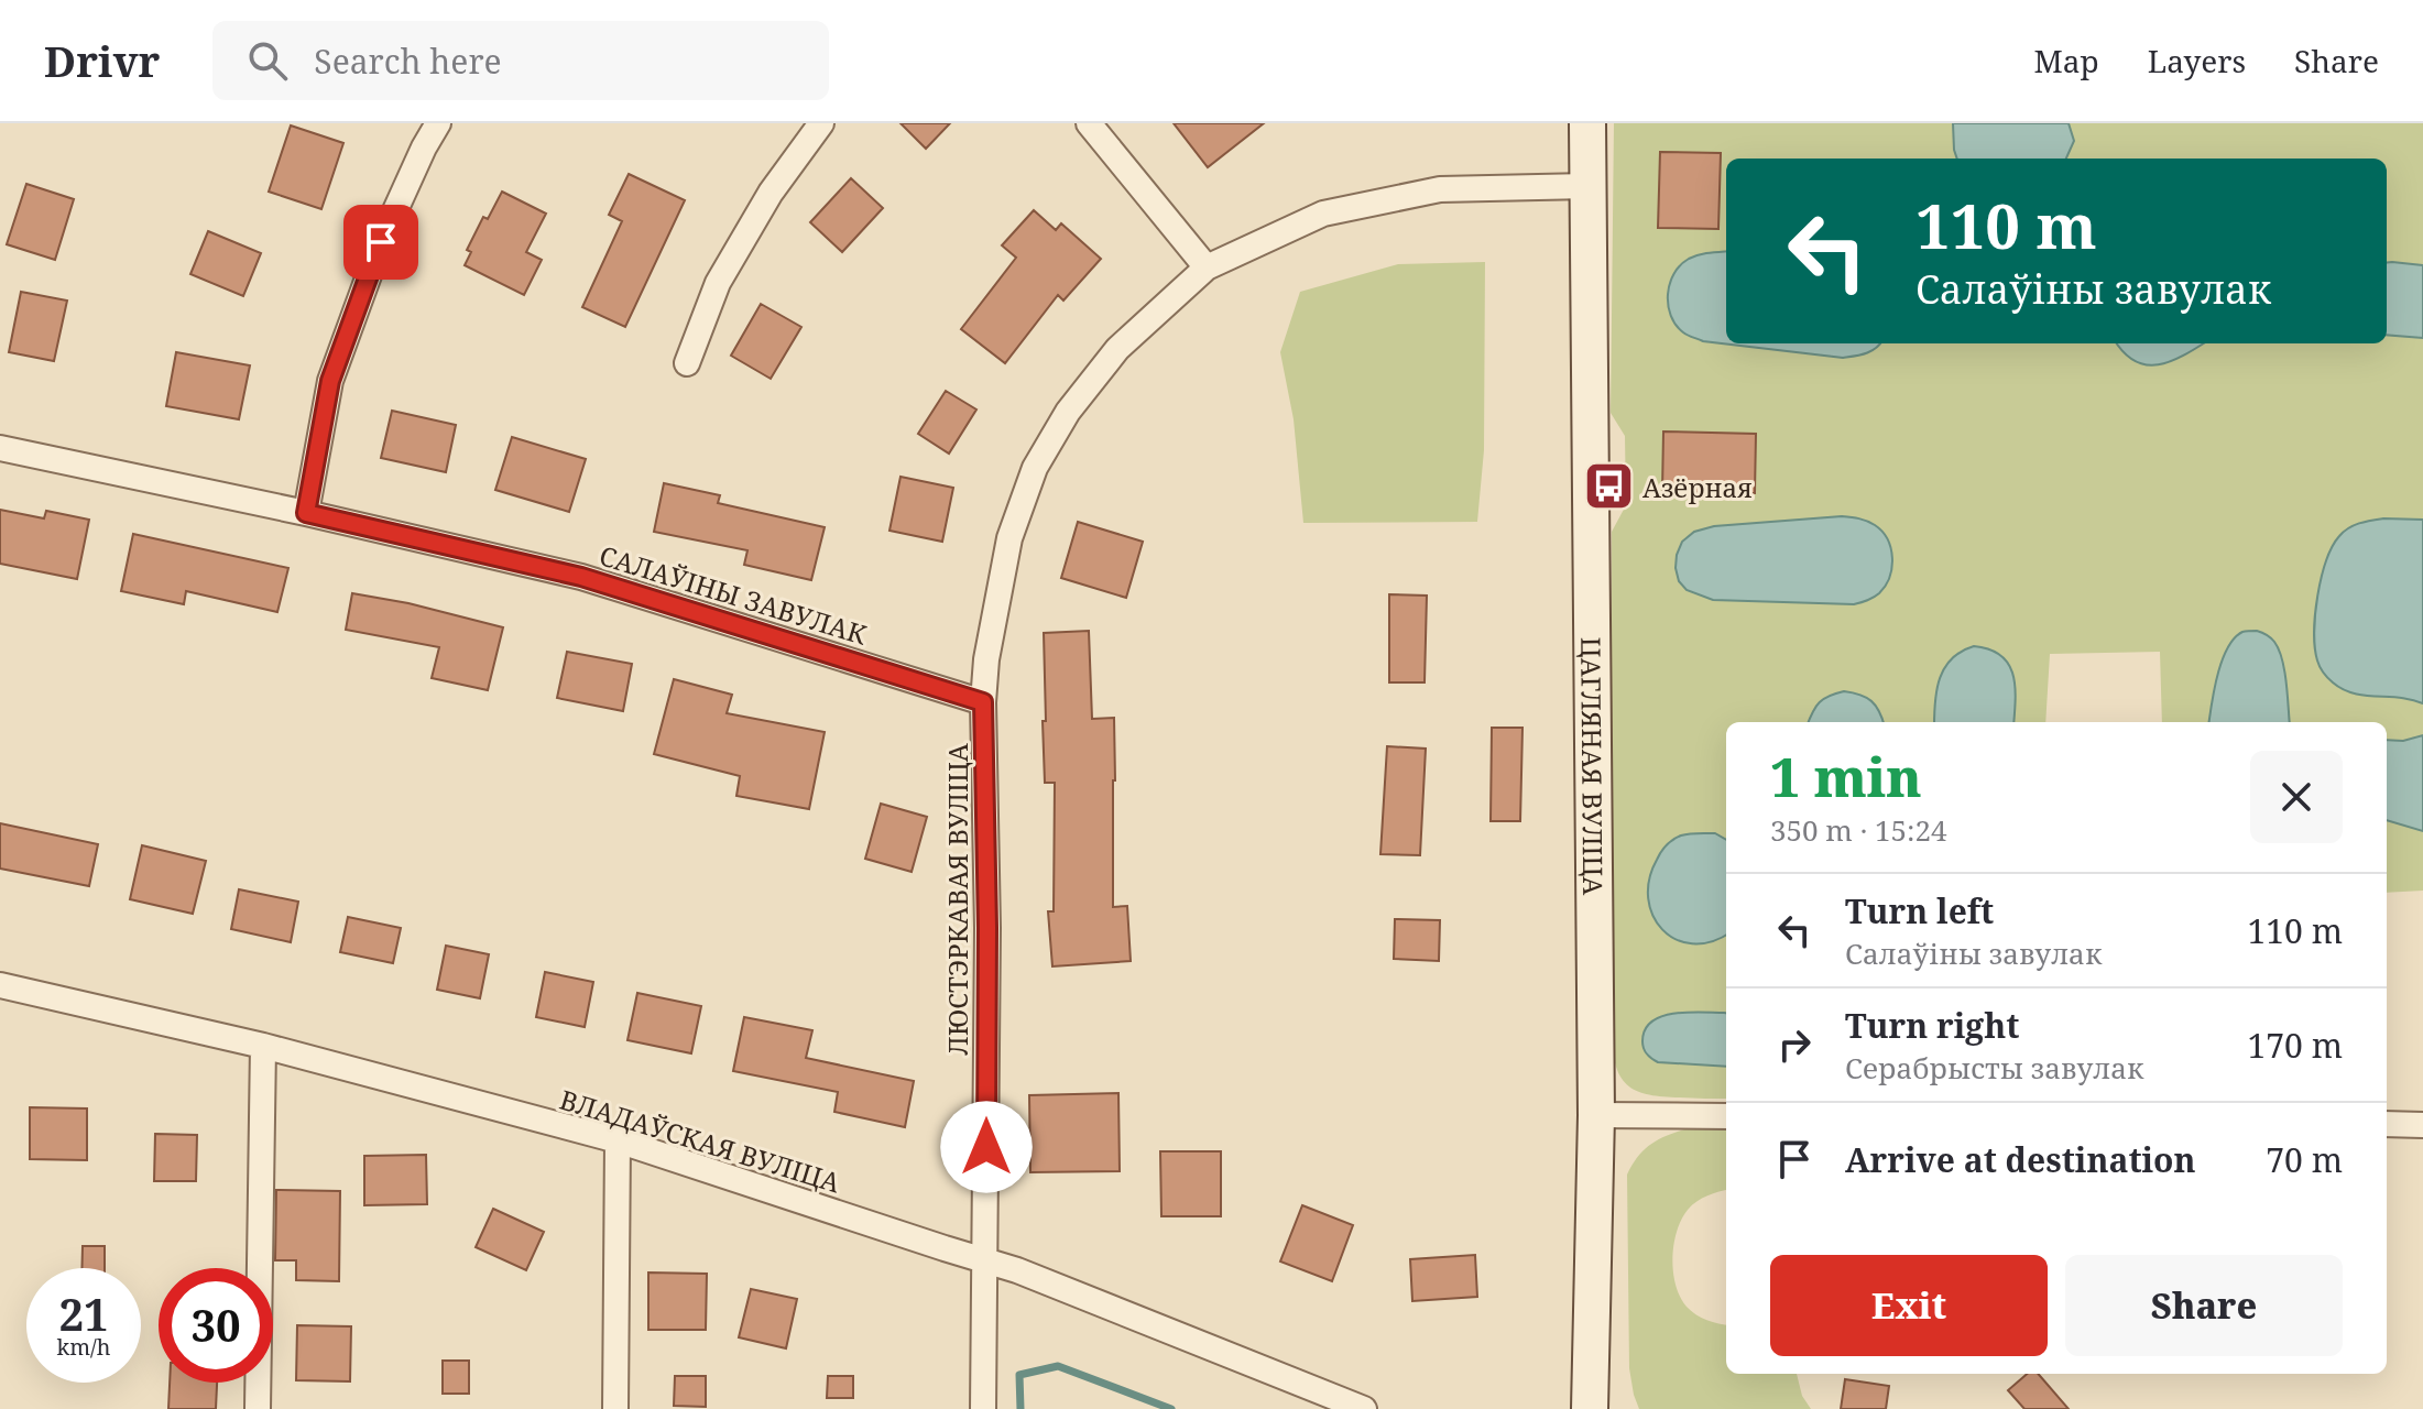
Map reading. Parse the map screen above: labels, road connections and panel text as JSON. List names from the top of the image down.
{
  "streets": {
    "street": [
      "САЛАЎІНЫ ЗАВУЛАК",
      "ЦАГЛЯНАЯ ВУЛІЦА",
      "ЛЮСТЭРКАВАЯ ВУЛІЦА",
      "ВЛАДАЎСКАЯ ВУЛІЦА"
    ]
  },
  "crossings": [
    ["САЛАЎІНЫ ЗАВУЛАК", "ЛЮСТЭРКАВАЯ ВУЛІЦА"],
    ["ЦАГЛЯНАЯ ВУЛІЦА", "ЛЮСТЭРКАВАЯ ВУЛІЦА"],
    ["ЛЮСТЭРКАВАЯ ВУЛІЦА", "ВЛАДАЎСКАЯ ВУЛІЦА"]
  ],
  "places": {
    "bus stop": ["Азёрная"]
  },
  "page": {
    "header": "Drivr",
    "search": "Search here",
    "nav": ["Map", "Layers", "Share"],
    "turn": ["110 m", "Салаўіны завулак"],
    "heading": ["1 min", "350 m · 15:24"],
    "list": [
      {
        "name": "Turn left",
        "note": "Салаўіны завулак",
        "value": "110 m"
      },
      {
        "name": "Turn right",
        "note": "Серабрысты завулак",
        "value": "170 m"
      },
      {
        "name": "Arrive at destination",
        "value": "70 m"
      }
    ],
    "buttons": ["Exit", "Share"],
    "speed": "21 km/h",
    "limit": "30"
  }
}
